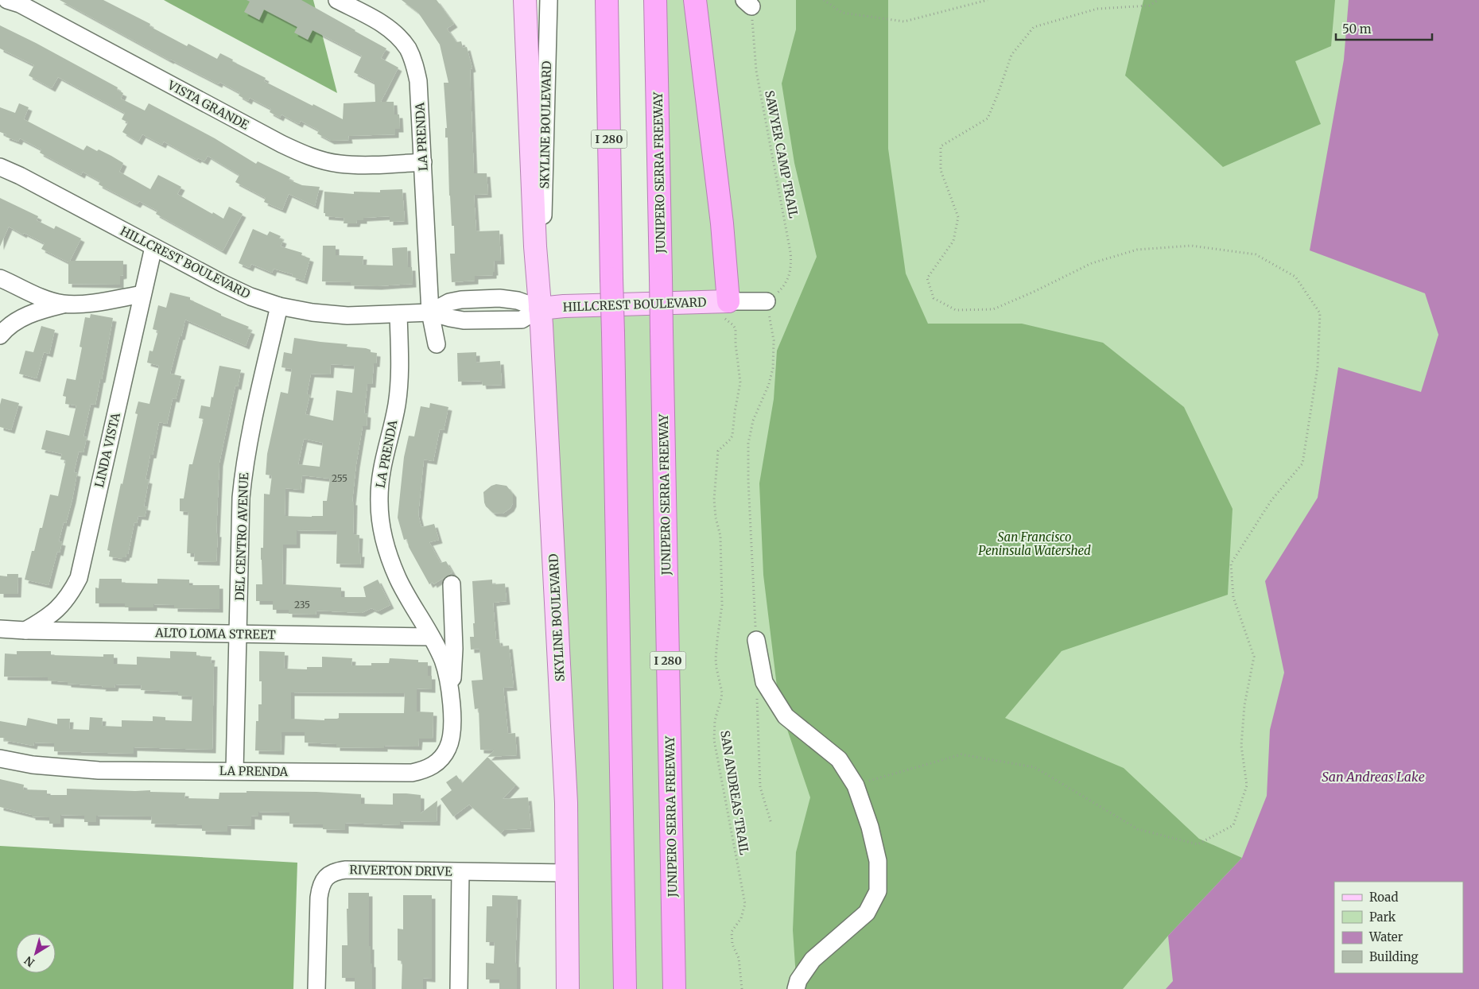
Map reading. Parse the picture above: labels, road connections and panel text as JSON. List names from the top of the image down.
{
  "streets": {
    "highway": ["I 280", "JUNIPERO SERRA FREEWAY"],
    "main road": ["SKYLINE BOULEVARD", "HILLCREST BOULEVARD"],
    "street": [
      "VISTA GRANDE",
      "LA PRENDA",
      "LINDA VISTA",
      "DEL CENTRO AVENUE",
      "ALTO LOMA STREET",
      "RIVERTON DRIVE"
    ],
    "path": ["SAWYER CAMP TRAIL", "SAN ANDREAS TRAIL"]
  },
  "crossings": [
    ["VISTA GRANDE", "LA PRENDA"],
    ["SKYLINE BOULEVARD", "HILLCREST BOULEVARD"],
    ["SKYLINE BOULEVARD", "RIVERTON DRIVE"],
    ["LA PRENDA", "HILLCREST BOULEVARD"],
    ["LA PRENDA", "DEL CENTRO AVENUE"],
    ["LA PRENDA", "ALTO LOMA STREET"],
    ["HILLCREST BOULEVARD", "LINDA VISTA"],
    ["HILLCREST BOULEVARD", "DEL CENTRO AVENUE"],
    ["HILLCREST BOULEVARD", "SAN ANDREAS TRAIL"],
    ["LINDA VISTA", "ALTO LOMA STREET"],
    ["DEL CENTRO AVENUE", "ALTO LOMA STREET"]
  ],
  "water": ["San Andreas Lake"],
  "parks": ["San Francisco Peninsula Watershed"],
  "house_numbers": ["255", "235"],
  "legend": [
    "Road",
    "Park",
    "Water",
    "Building"
  ],
  "scale_bar": "50 m",
  "north": "bottom left"
}
